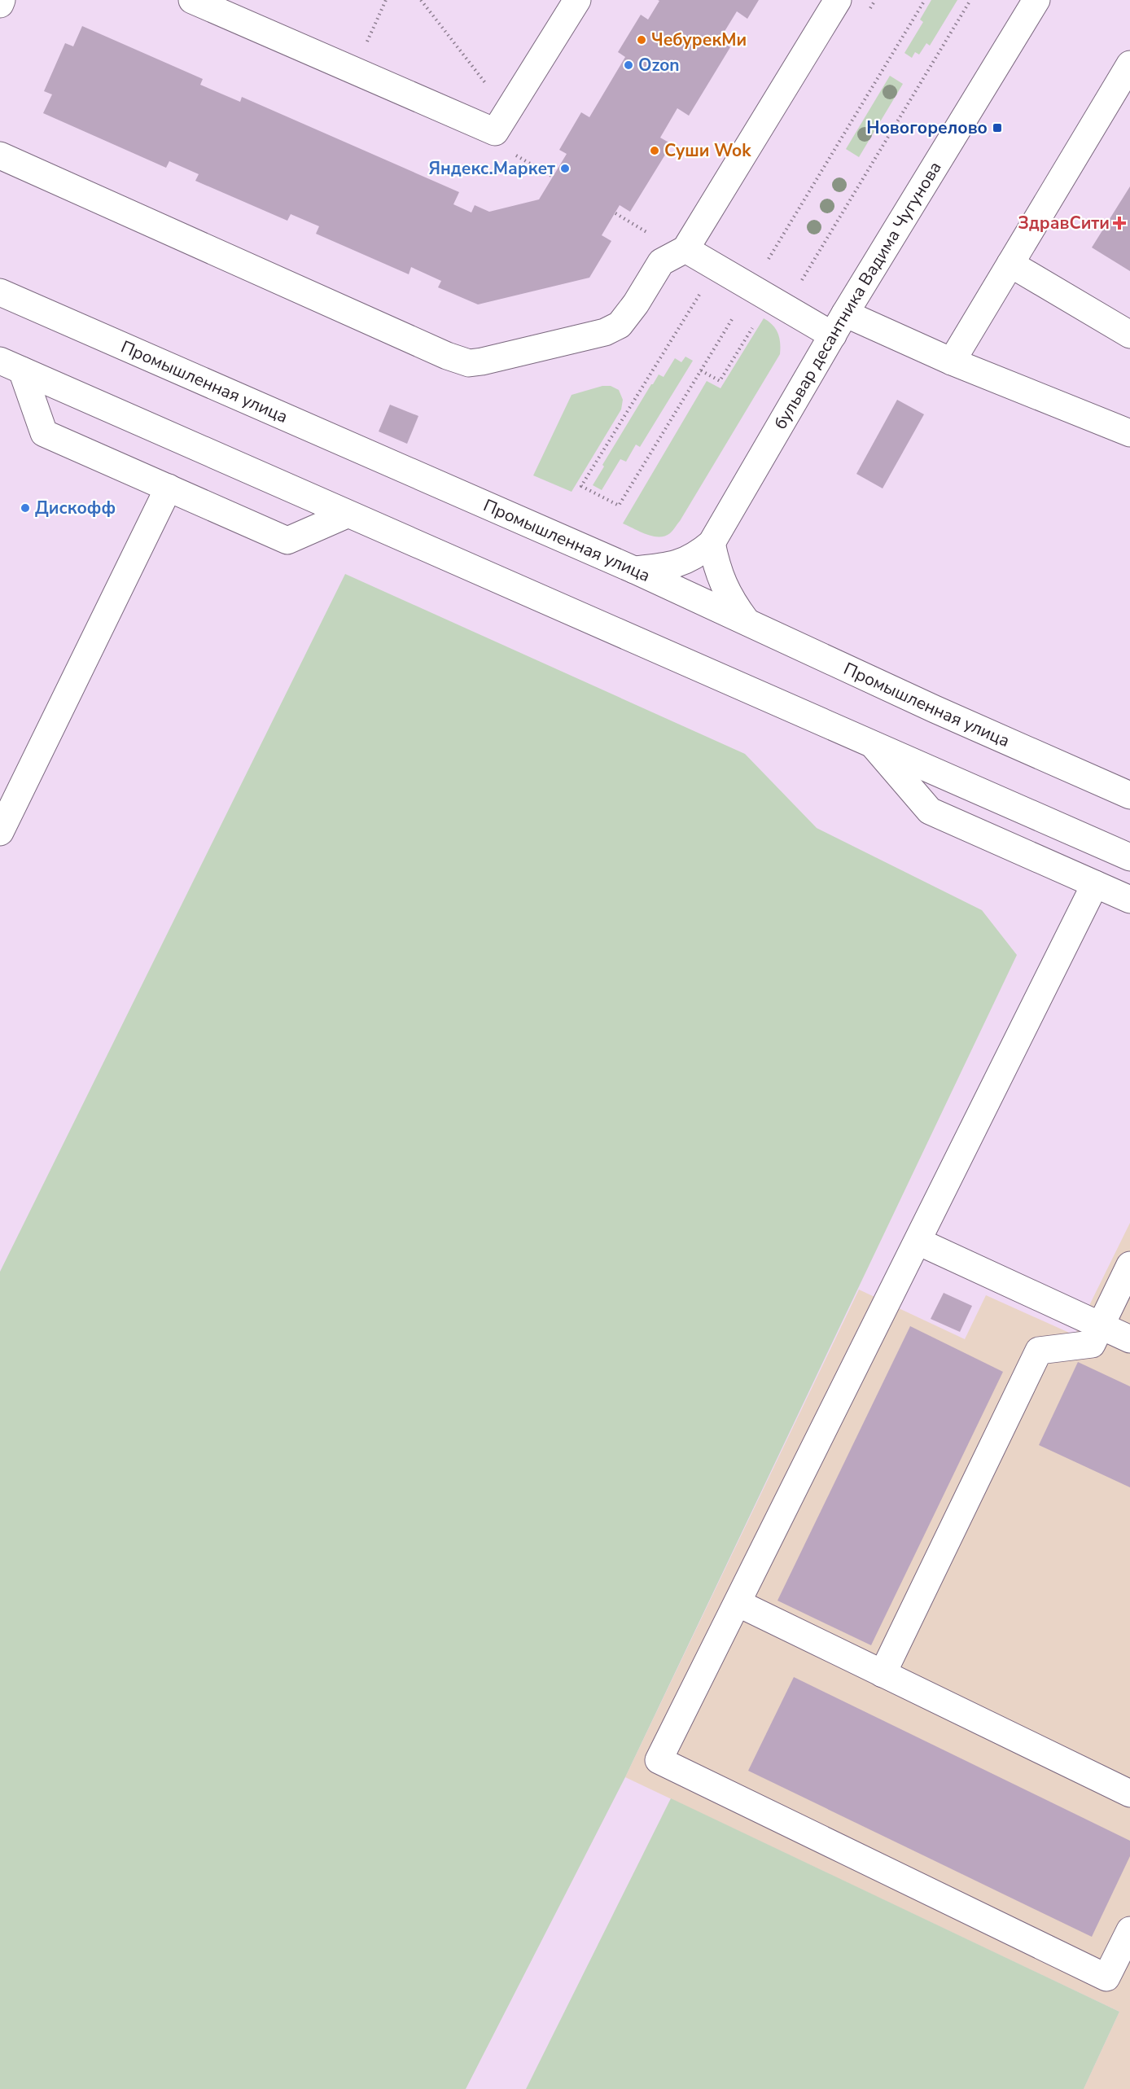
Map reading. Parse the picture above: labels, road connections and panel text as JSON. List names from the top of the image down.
{
  "streets": {
    "street": ["бульвар десантника Вадима Чугунова", "Промышленная улица"]
  },
  "crossings": [
    ["бульвар десантника Вадима Чугунова", "Промышленная улица"]
  ],
  "places": {
    "other": [
      "ЧебурекМи",
      "Ozon",
      "Суши Wok",
      "Яндекс.Маркет",
      "Дискофф"
    ],
    "transit": ["Новогорелово"],
    "health": ["ЗдравСити"]
  }
}
